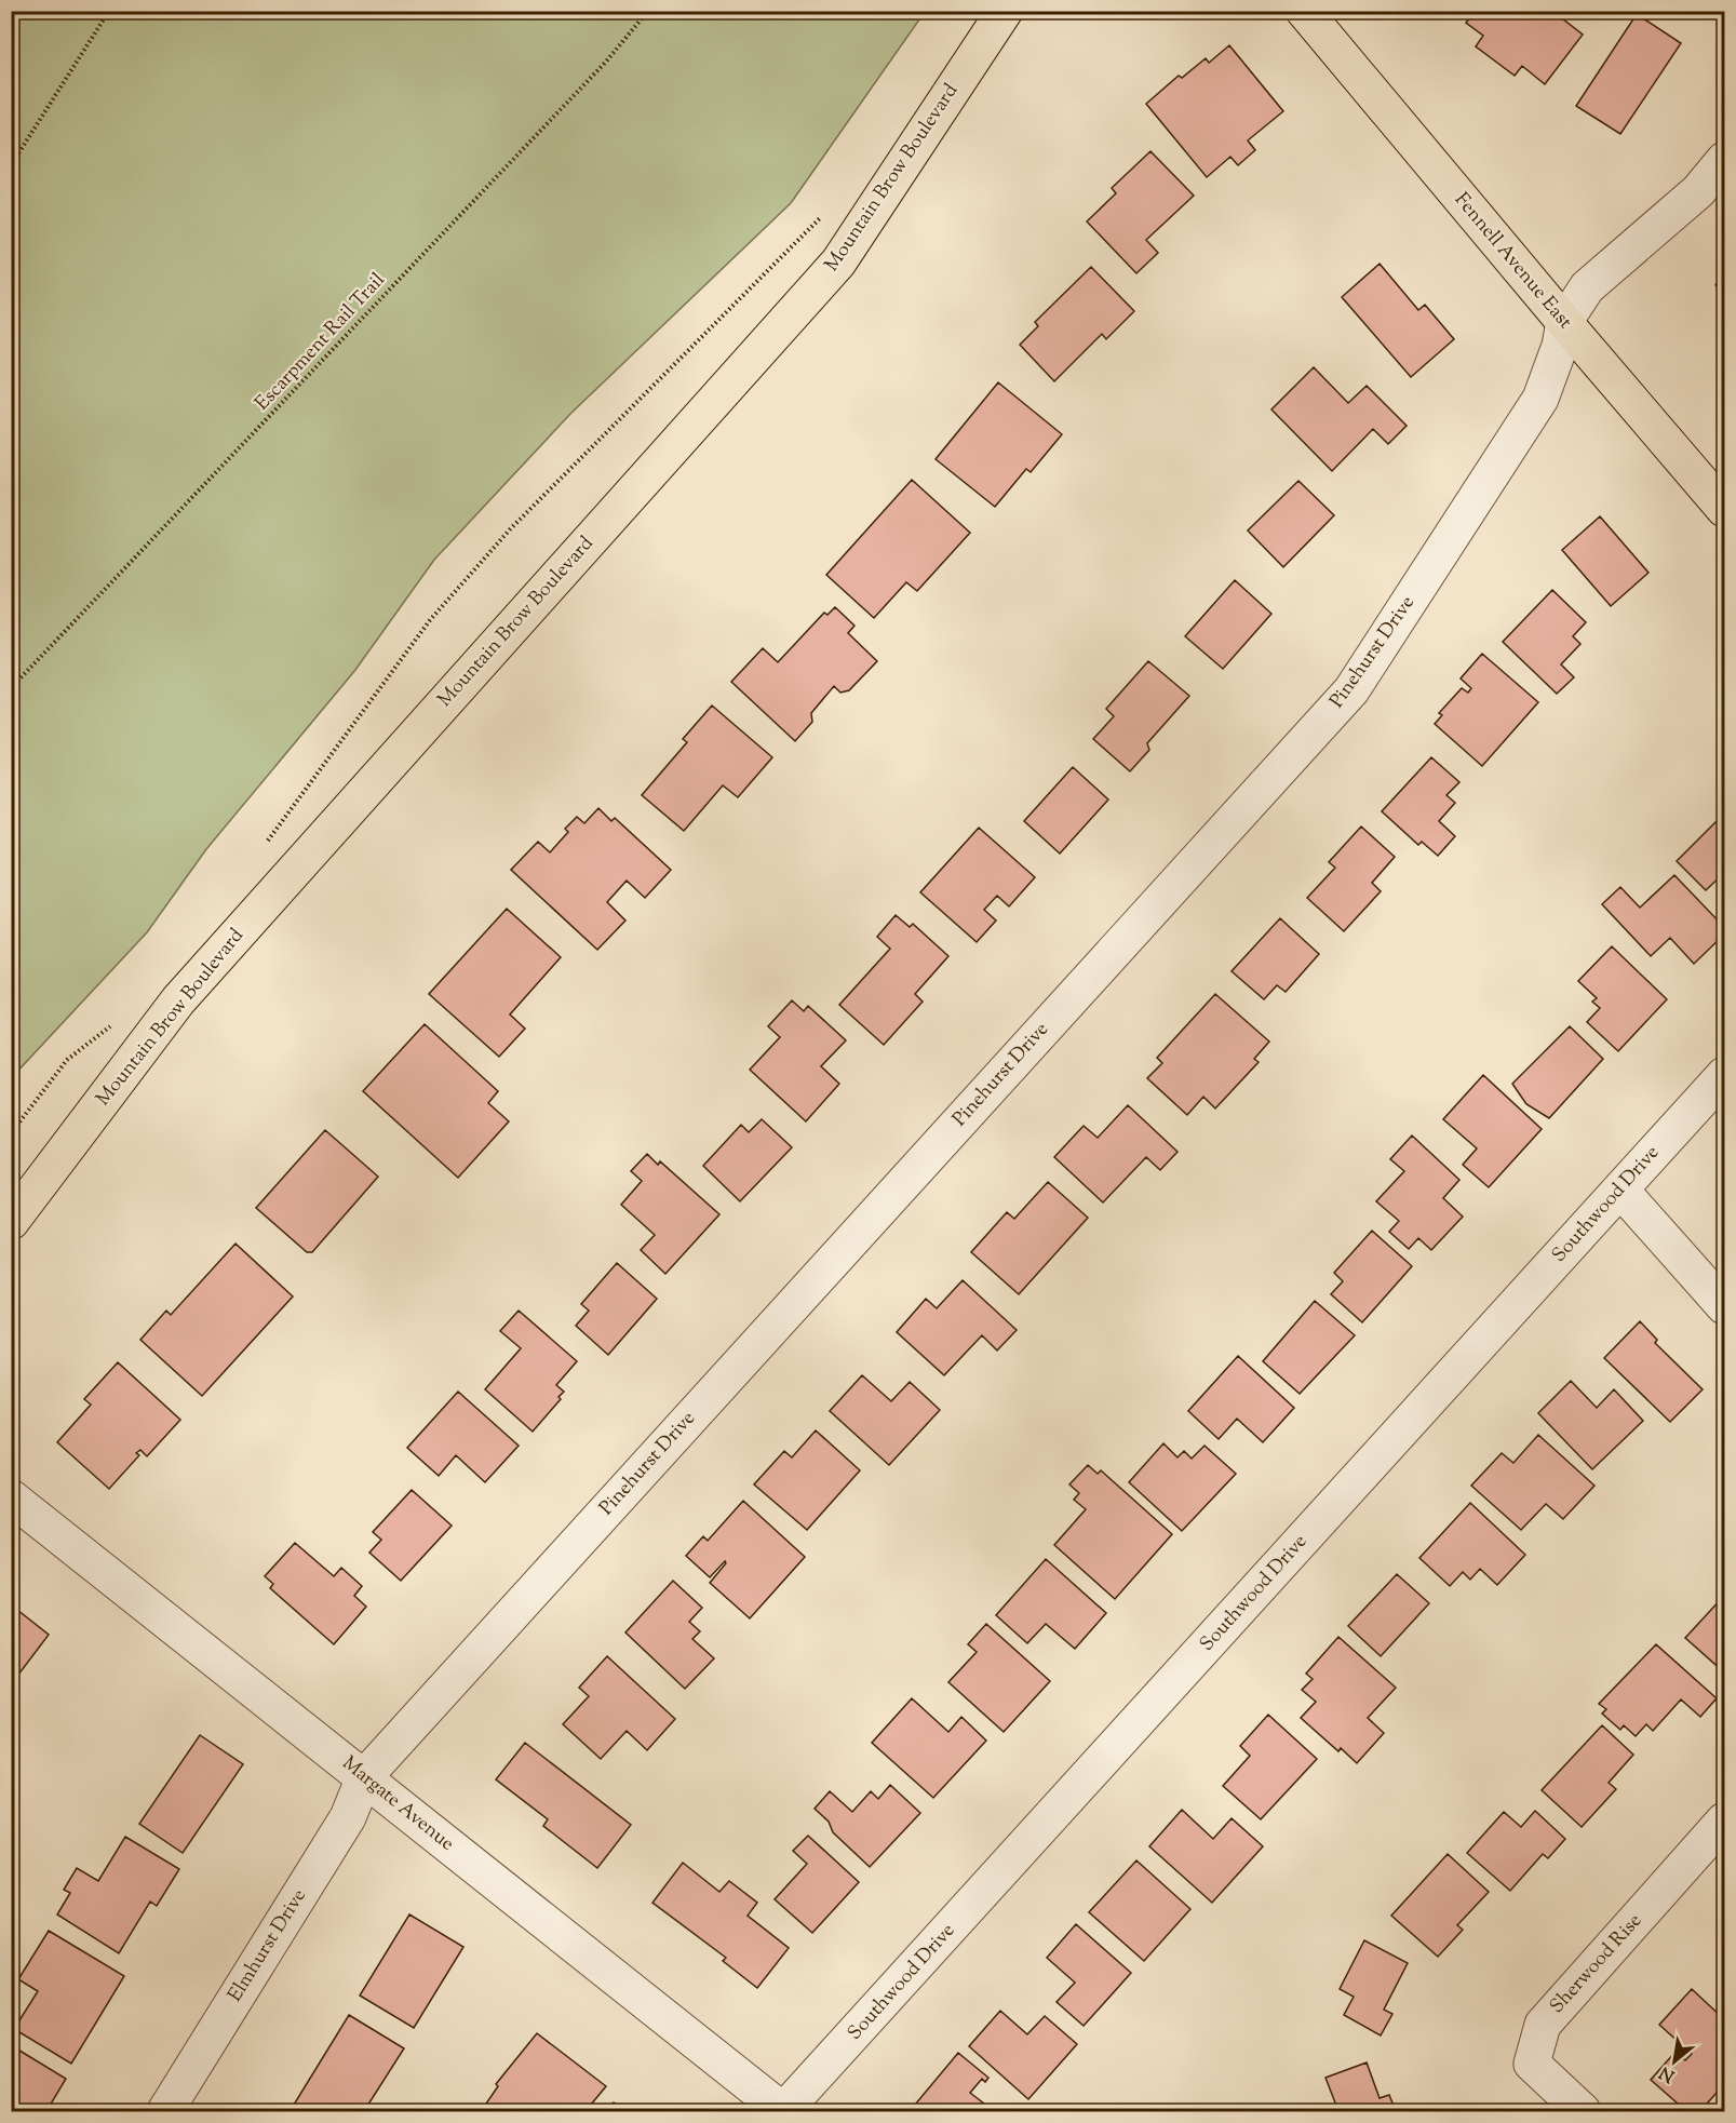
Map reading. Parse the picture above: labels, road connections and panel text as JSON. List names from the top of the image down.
{
  "streets": {
    "main road": ["Mountain Brow Boulevard", "Fennell Avenue East"],
    "street": [
      "Pinehurst Drive",
      "Southwood Drive",
      "Margate Avenue",
      "Elmhurst Drive",
      "Sherwood Rise"
    ],
    "path": ["Escarpment Rail Trail"]
  },
  "crossings": [
    ["Fennell Avenue East", "Pinehurst Drive"],
    ["Pinehurst Drive", "Margate Avenue"],
    ["Pinehurst Drive", "Elmhurst Drive"],
    ["Southwood Drive", "Margate Avenue"],
    ["Margate Avenue", "Elmhurst Drive"]
  ],
  "north": "bottom left"
}
